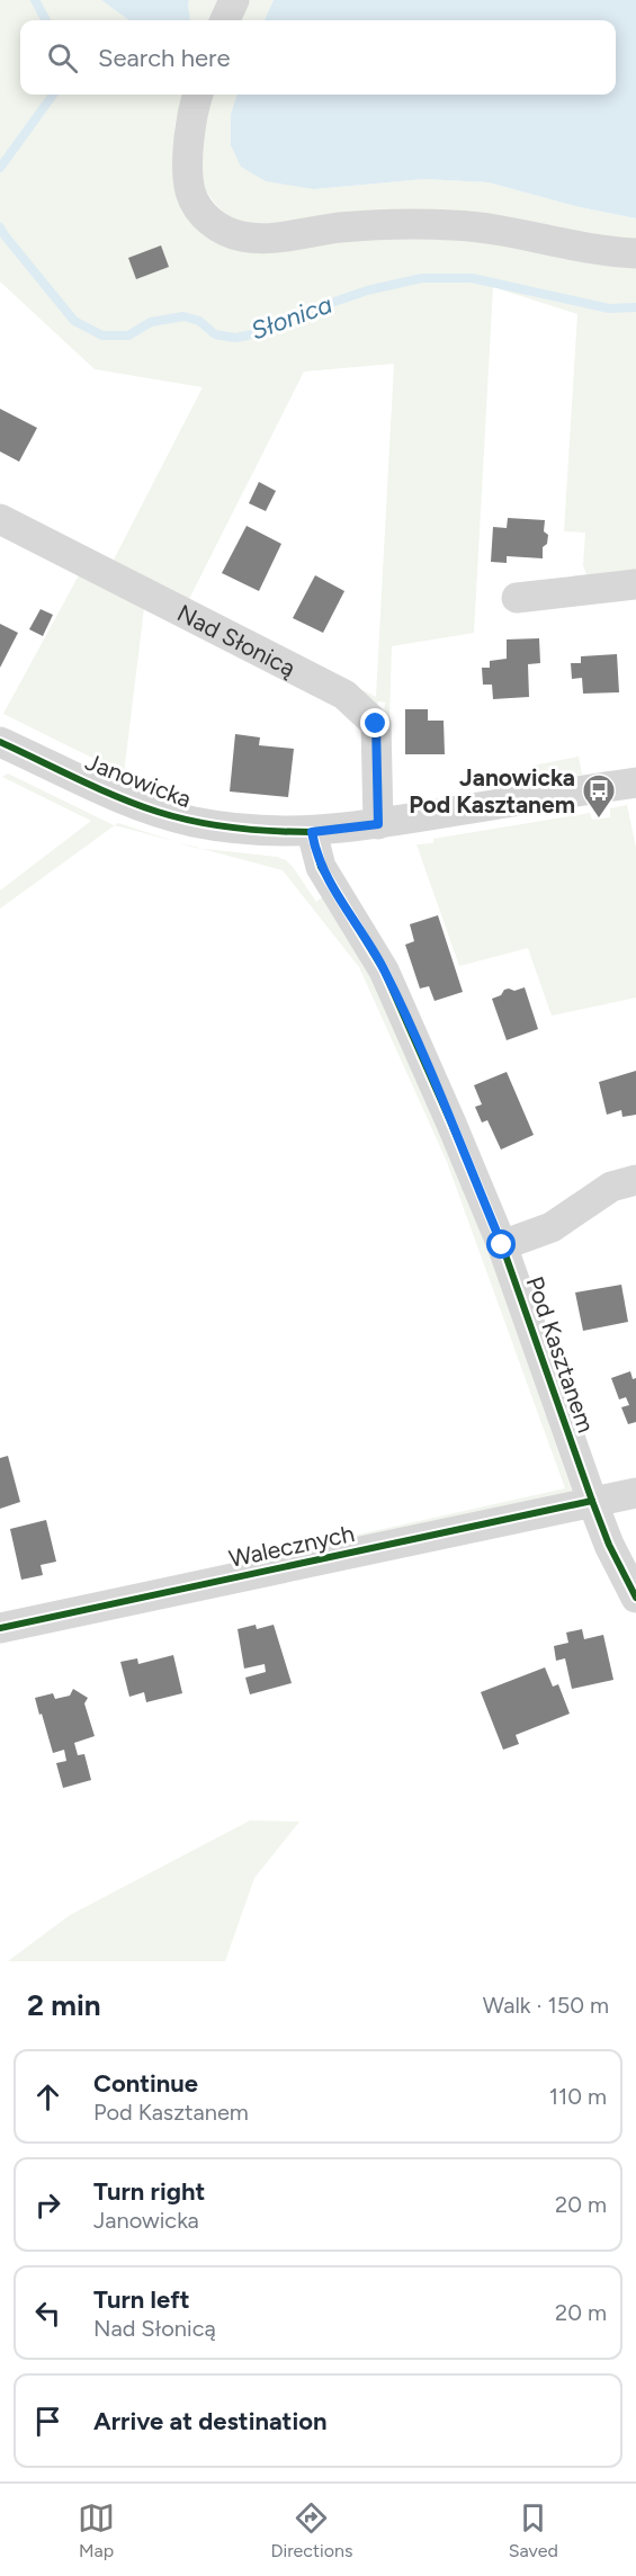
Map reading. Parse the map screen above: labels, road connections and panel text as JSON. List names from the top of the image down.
{
  "streets": {
    "street": [
      "Nad Słonicą",
      "Janowicka",
      "Pod Kasztanem",
      "Walecznych"
    ]
  },
  "crossings": [
    ["Nad Słonicą", "Janowicka"],
    ["Janowicka", "Pod Kasztanem"],
    ["Pod Kasztanem", "Walecznych"]
  ],
  "water": ["Słonica"],
  "places": {
    "bus stop": ["Janowicka Pod Kasztanem"]
  },
  "page": {
    "search": "Search here",
    "heading": ["2 min", "Walk · 150 m"],
    "list": [
      ["Continue", "Pod Kasztanem", "110 m"],
      ["Turn right", "Janowicka", "20 m"],
      ["Turn left", "Nad Słonicą", "20 m"],
      "Arrive at destination"
    ],
    "nav": ["Map", "Directions", "Saved"]
  }
}
